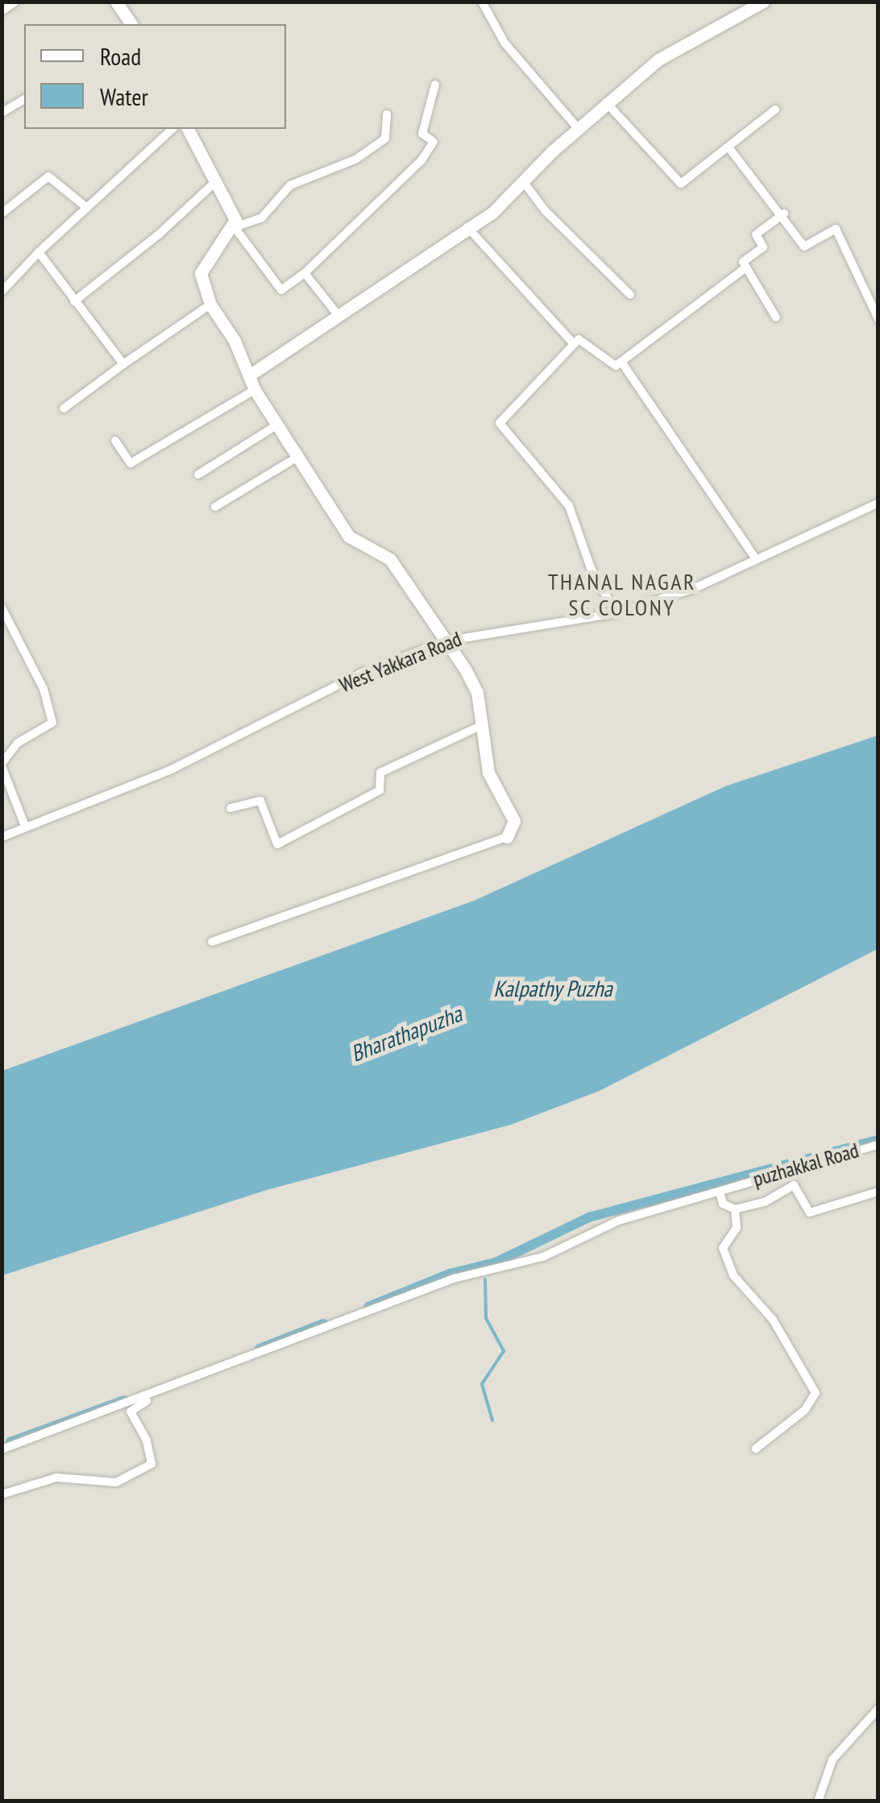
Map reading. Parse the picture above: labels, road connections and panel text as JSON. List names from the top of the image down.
{
  "streets": {
    "street": ["West Yakkara Road", "puzhakkal Road"]
  },
  "districts": ["THANAL NAGAR SC COLONY"],
  "water": ["Kalpathy Puzha", "Bharathapuzha"],
  "legend": ["Road", "Water"]
}
